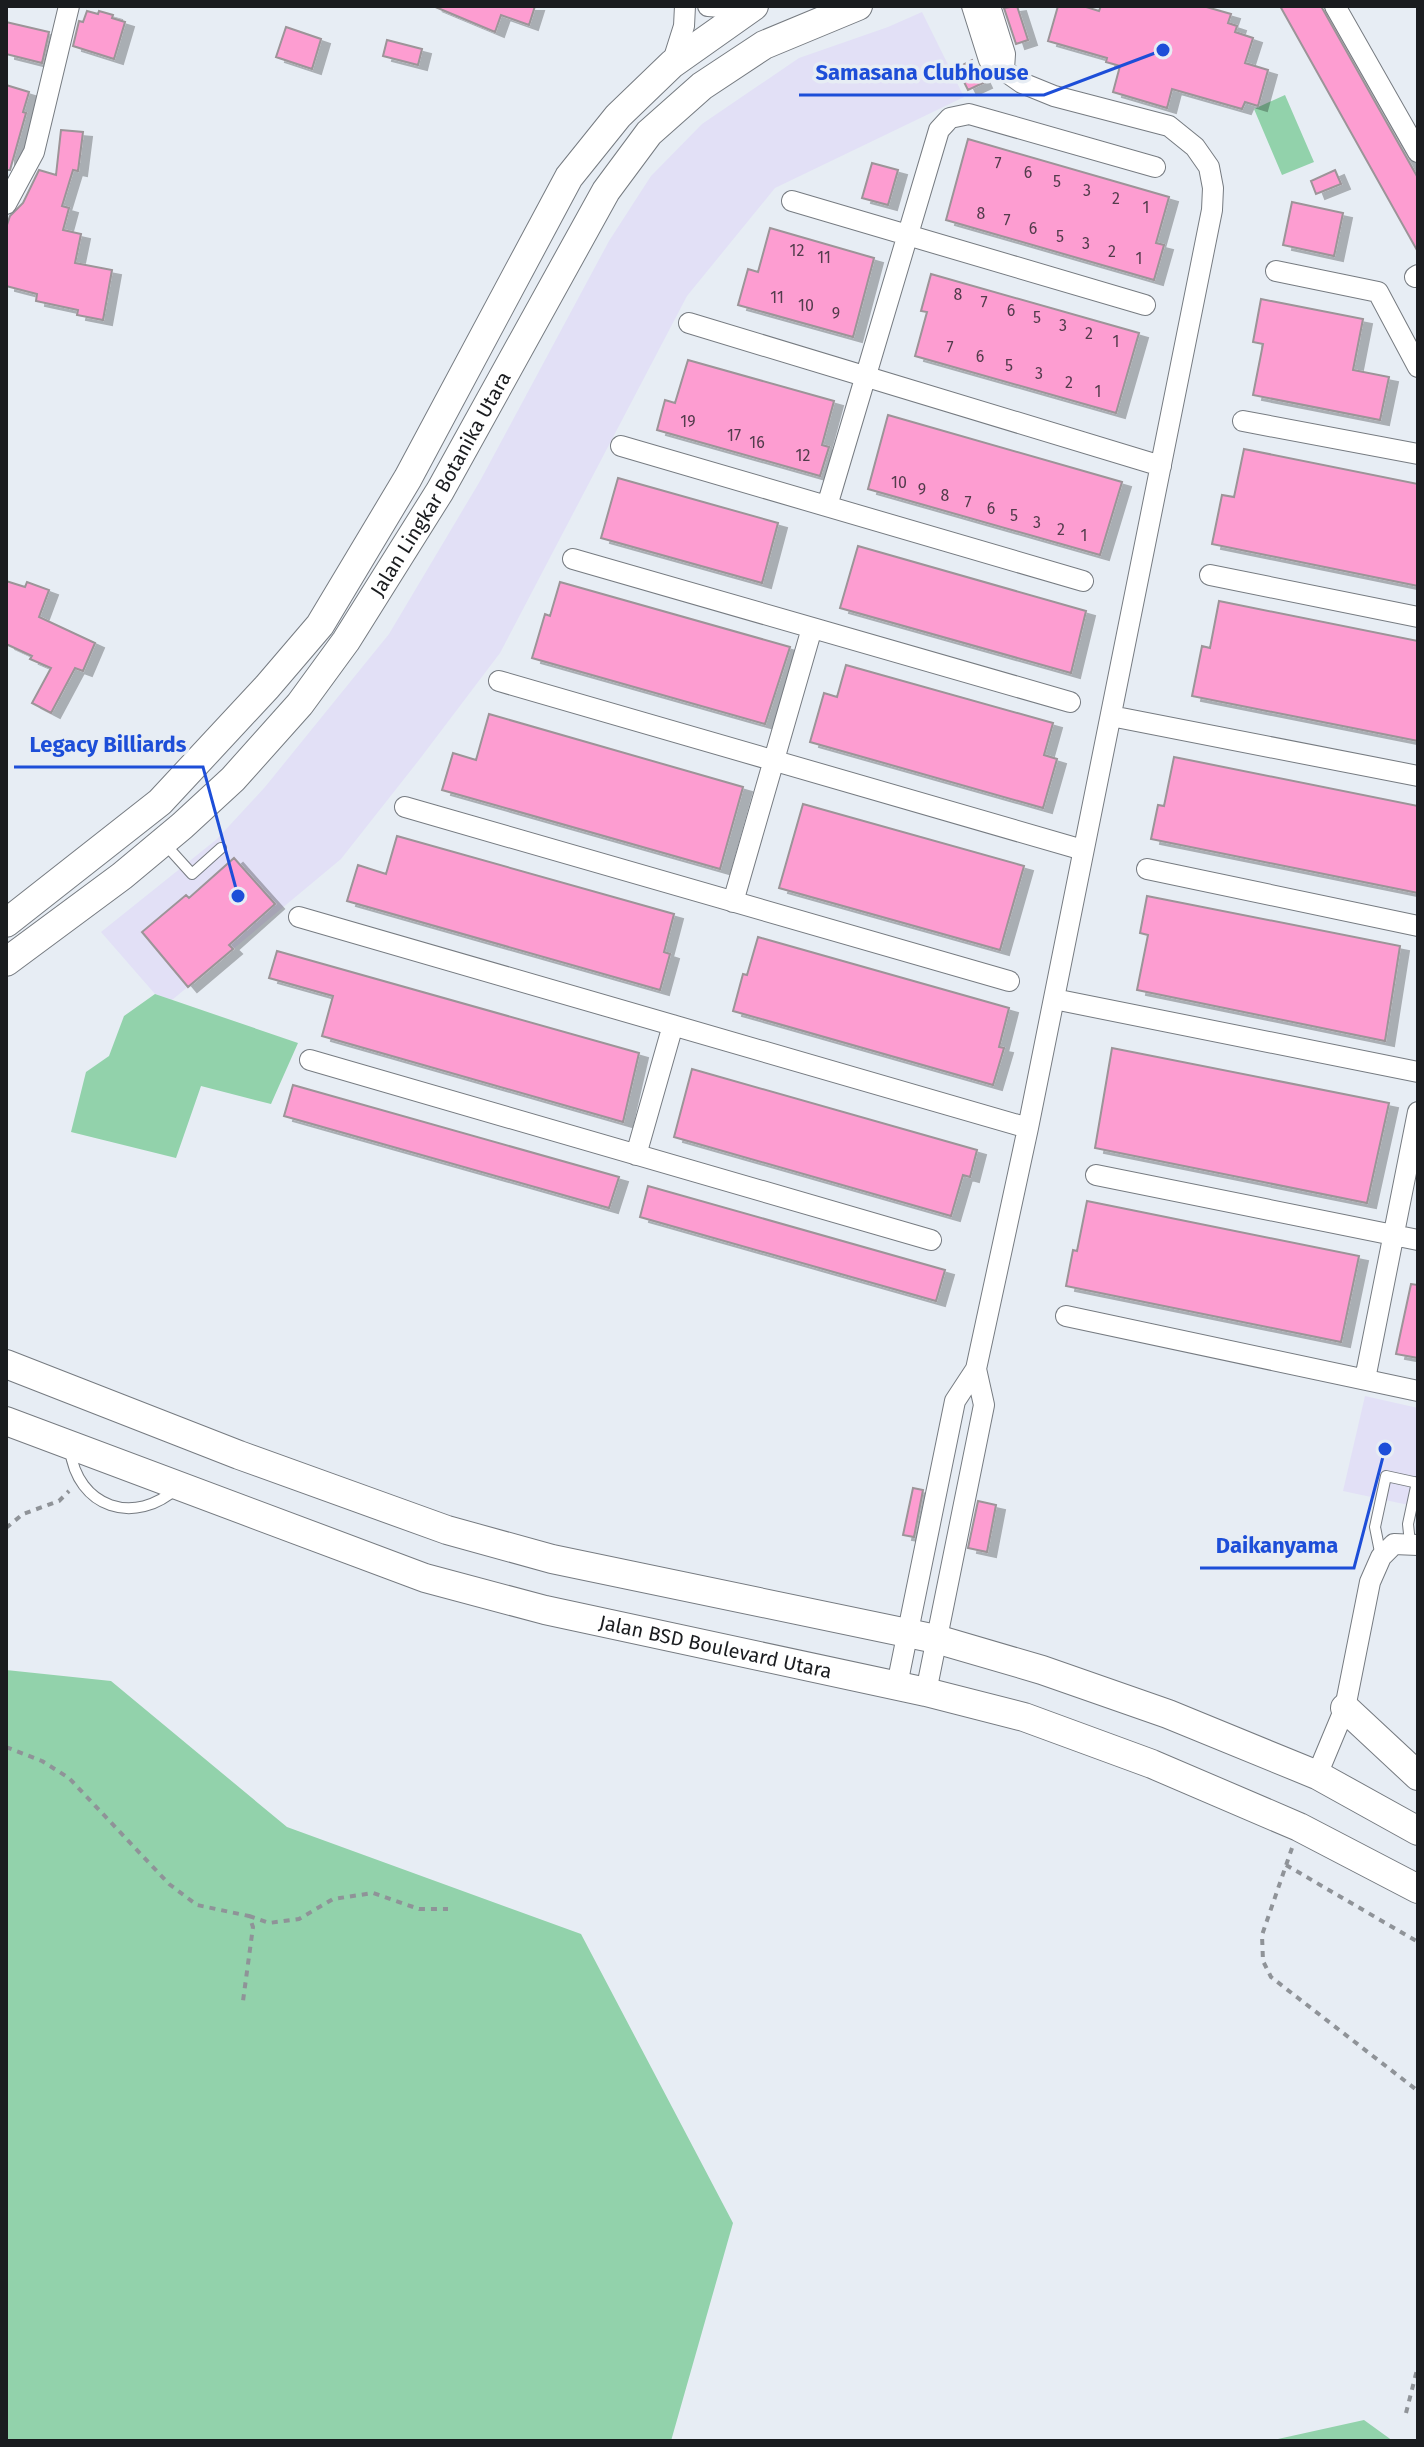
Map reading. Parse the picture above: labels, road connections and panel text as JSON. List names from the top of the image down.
{
  "streets": {
    "main road": ["Jalan Lingkar Botanika Utara", "Jalan BSD Boulevard Utara"]
  },
  "places": ["Samasana Clubhouse", "Legacy Billiards", "Daikanyama"],
  "house_numbers": [
    "7",
    "6",
    "5",
    "3",
    "2",
    "1",
    "8",
    "7",
    "6",
    "5",
    "3",
    "12",
    "2",
    "11",
    "1",
    "8",
    "11",
    "7",
    "10",
    "6",
    "9",
    "5",
    "3",
    "2",
    "1",
    "7",
    "6",
    "5",
    "3",
    "2",
    "1",
    "19",
    "17",
    "16",
    "12",
    "10",
    "9",
    "8",
    "7",
    "6",
    "5",
    "3",
    "2",
    "1"
  ]
}
